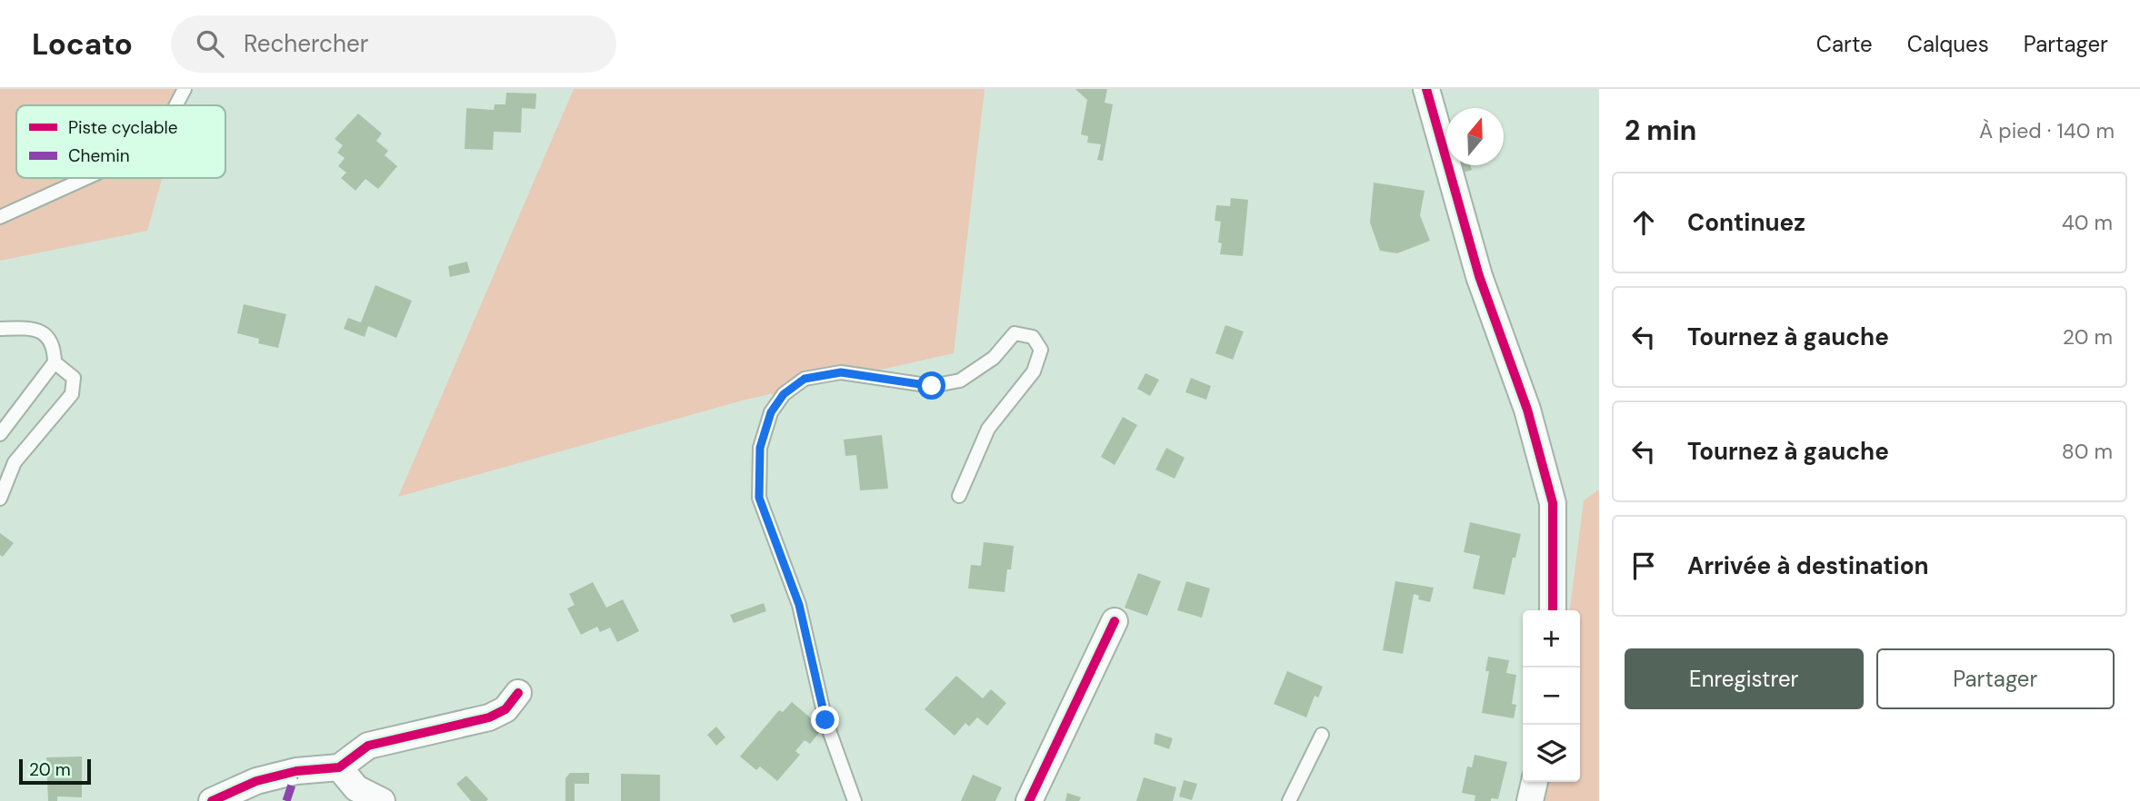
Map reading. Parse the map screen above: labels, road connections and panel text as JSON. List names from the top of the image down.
{
  "legend": ["Piste cyclable", "Chemin"],
  "scale_bar": "20 m",
  "north": "top",
  "page": {
    "header": "Locato",
    "search": "Rechercher",
    "nav": ["Carte", "Calques", "Partager"],
    "heading": ["2 min", "À pied · 140 m"],
    "list": [
      ["Continuez", "40 m"],
      ["Tournez à gauche", "20 m"],
      ["Tournez à gauche", "80 m"],
      "Arrivée à destination"
    ],
    "map_buttons": ["+", "−"],
    "buttons": ["Enregistrer", "Partager"],
    "scale": "20 m"
  }
}
